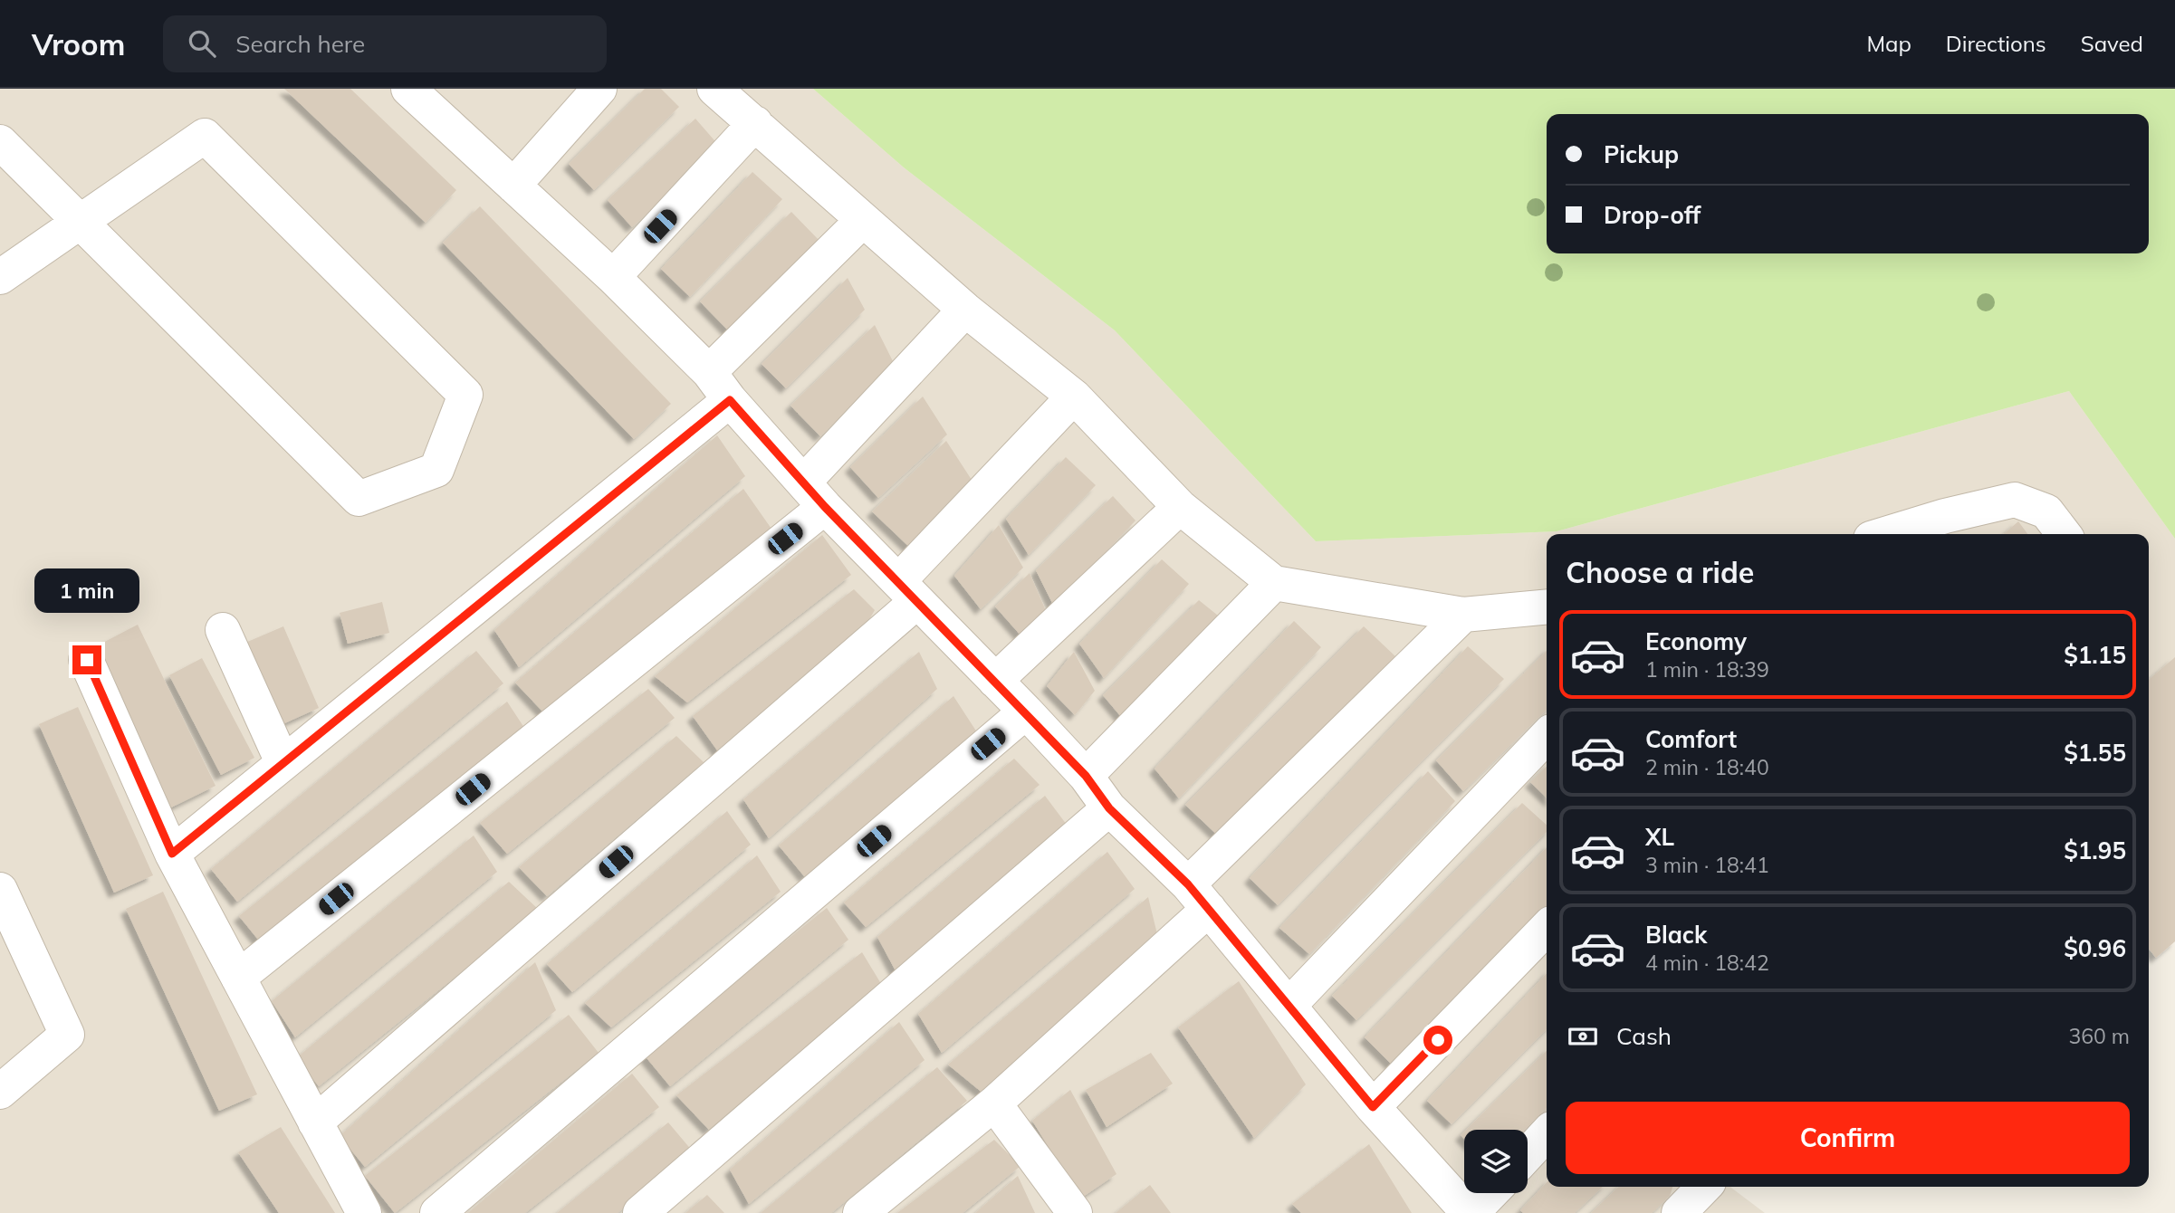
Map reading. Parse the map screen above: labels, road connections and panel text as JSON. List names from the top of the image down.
{
  "page": {
    "header": "Vroom",
    "search": "Search here",
    "nav": ["Map", "Directions", "Saved"],
    "banner": ["Pickup", "Drop-off"],
    "heading": "Choose a ride",
    "bubble": "1 min",
    "list": [
      {
        "name": "Economy",
        "note": "1 min · 18:39",
        "value": "$1.15"
      },
      {
        "name": "Comfort",
        "note": "2 min · 18:40",
        "value": "$1.55"
      },
      {
        "name": "XL",
        "note": "3 min · 18:41",
        "value": "$1.95"
      },
      {
        "name": "Black",
        "note": "4 min · 18:42",
        "value": "$0.96"
      }
    ],
    "pay": ["Cash", "360 m"],
    "buttons": "Confirm"
  }
}
